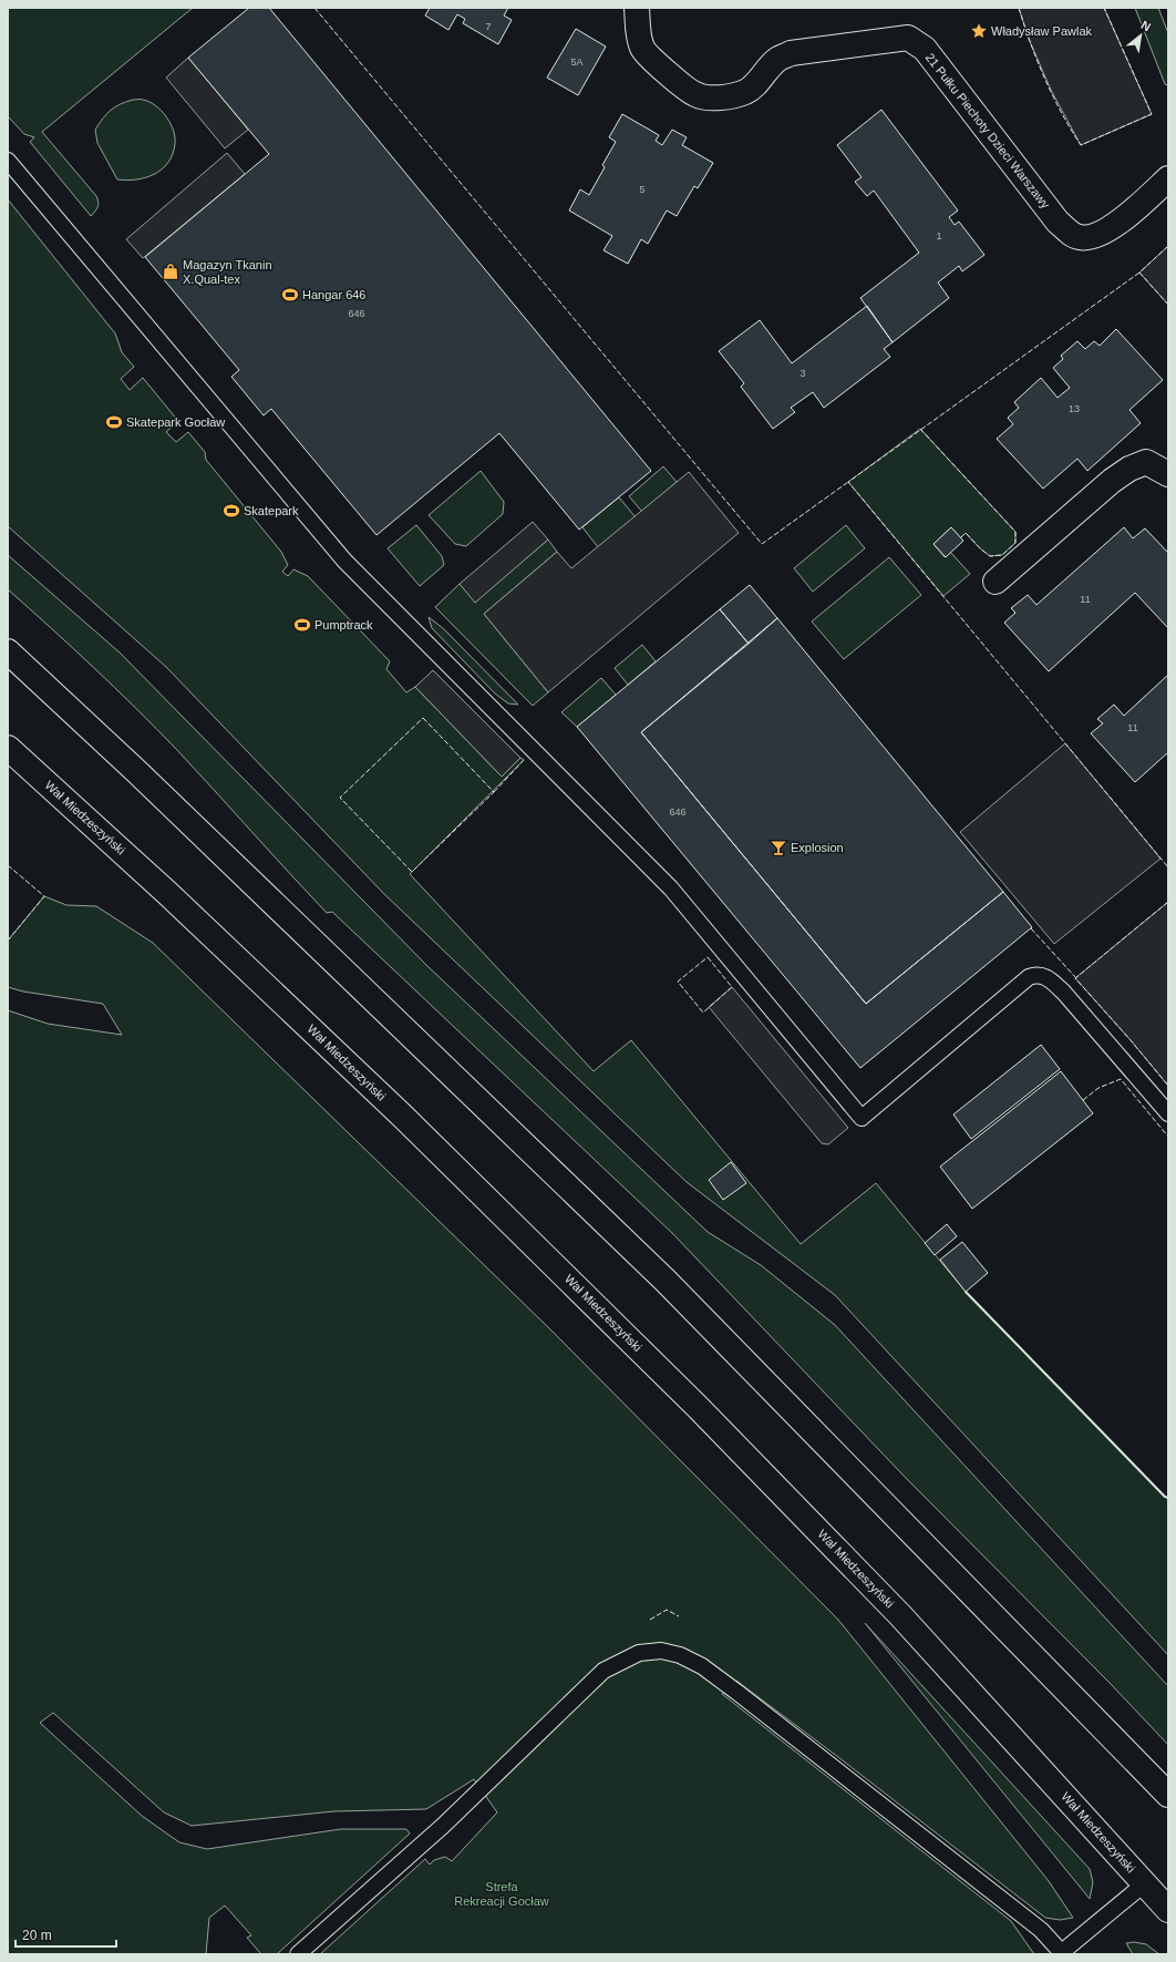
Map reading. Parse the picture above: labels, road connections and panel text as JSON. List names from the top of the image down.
{
  "streets": {
    "main road": ["21 Pułku Piechoty Dzieci Warszawy", "Wał Miedzeszyński"]
  },
  "parks": ["Strefa Rekreacji Gocław"],
  "places": {
    "place": ["Władysław Pawlak"],
    "shop": ["Magazyn Tkanin X.Qual-tex"],
    "sports": [
      "Hangar 646",
      "Skatepark Gocław",
      "Skatepark",
      "Pumptrack"
    ],
    "bar": ["Explosion"]
  },
  "house_numbers": [
    "7",
    "5A",
    "5",
    "1",
    "646",
    "3",
    "13",
    "11",
    "11",
    "646"
  ],
  "scale_bar": "20 m",
  "north": "top right"
}
